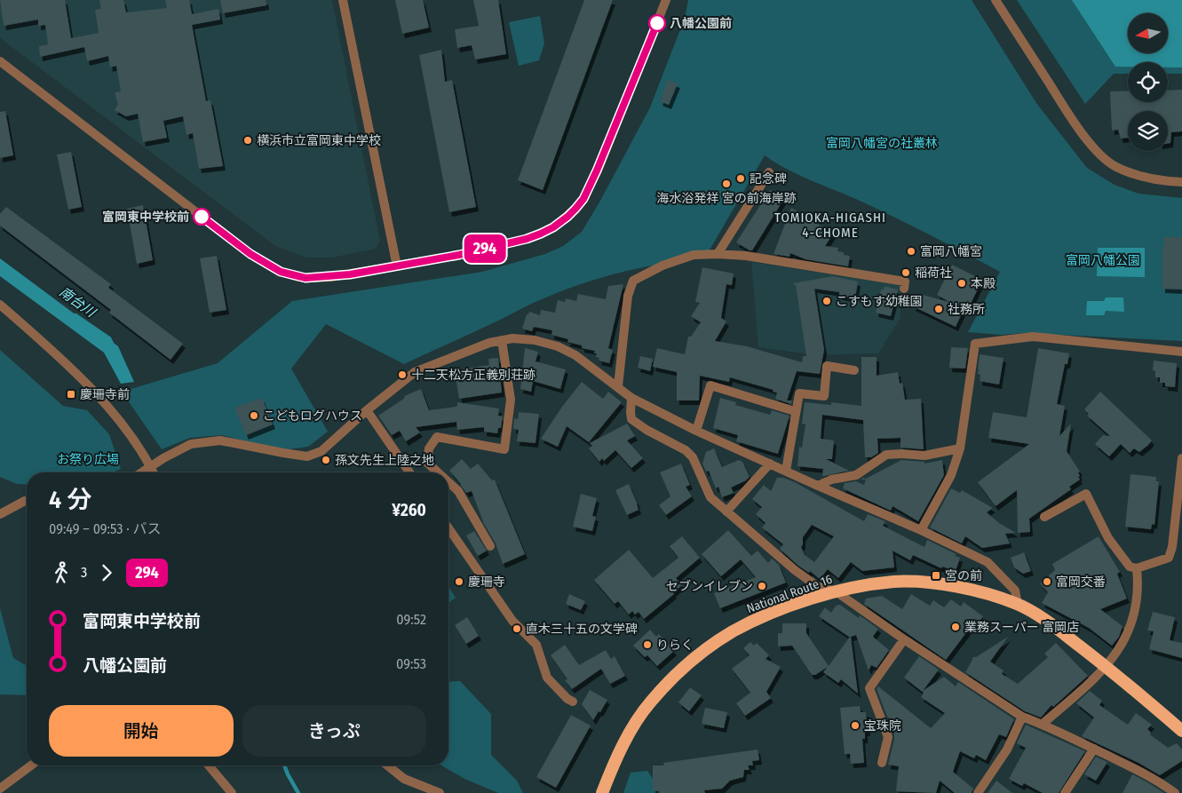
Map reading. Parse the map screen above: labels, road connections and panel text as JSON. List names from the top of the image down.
{
  "streets": {
    "highway": ["National Route 16"]
  },
  "districts": ["TOMIOKA-HIGASHI 4-CHOME"],
  "water": ["南台川"],
  "parks": ["富岡八幡宮の社叢林", "富岡八幡公園", "お祭り広場"],
  "places": {
    "other": [
      "八幡公園前",
      "横浜市立富岡東中学校",
      "記念碑",
      "海水浴発祥 宮の前海岸跡",
      "富岡東中学校前",
      "富岡八幡宮",
      "稲荷社",
      "本殿",
      "こすもす幼稚園",
      "社務所",
      "十二天松方正義別荘跡",
      "こどもログハウス",
      "孫文先生上陸之地",
      "慶珊寺",
      "富岡交番",
      "セブンイレブン",
      "業務スーパー 富岡店",
      "直木三十五の文学碑",
      "りらく",
      "宝珠院"
    ],
    "transit": ["慶珊寺前", "宮の前"]
  },
  "lines": ["bus line 294"],
  "north": "left",
  "page": {
    "on_map": "294",
    "heading": ["4 分", "09:49 – 09:53 · バス", "¥260"],
    "legs": ["3", "294"],
    "list": [
      {
        "name": "富岡東中学校前",
        "value": "09:52"
      },
      {
        "name": "八幡公園前",
        "value": "09:53"
      }
    ],
    "buttons": ["開始", "きっぷ"]
  }
}
